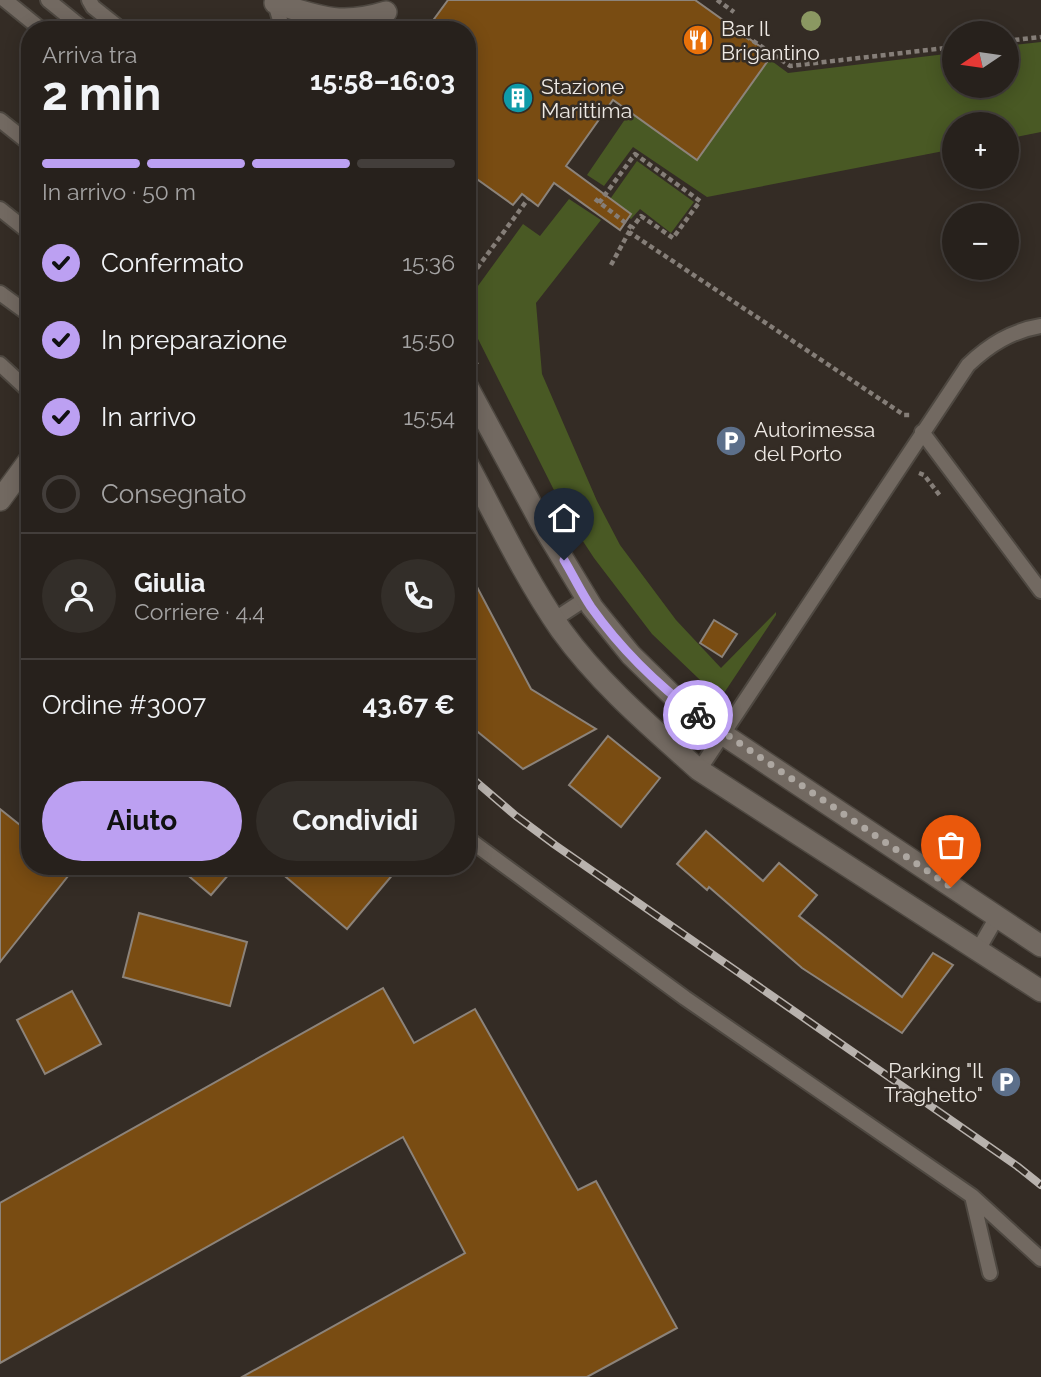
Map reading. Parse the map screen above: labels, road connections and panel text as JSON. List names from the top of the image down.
{
  "places": {
    "restaurant": ["Bar Il Brigantino"],
    "building": ["Stazione Marittima"],
    "parking": ["Autorimessa del Porto", "Parking \"Il Traghetto\""]
  },
  "north": "left",
  "page": {
    "map_buttons": ["+", "−"],
    "heading": ["2 min", "Arriva tra", "15:58–16:03"],
    "panel": [
      "Giulia",
      "Corriere · 4.4",
      "Ordine #3007",
      "43.67 €"
    ],
    "bar": "In arrivo · 50 m",
    "list": [
      ["Confermato", "15:36"],
      ["In preparazione", "15:50"],
      ["In arrivo", "15:54"],
      "Consegnato"
    ],
    "buttons": ["Aiuto", "Condividi"]
  }
}
